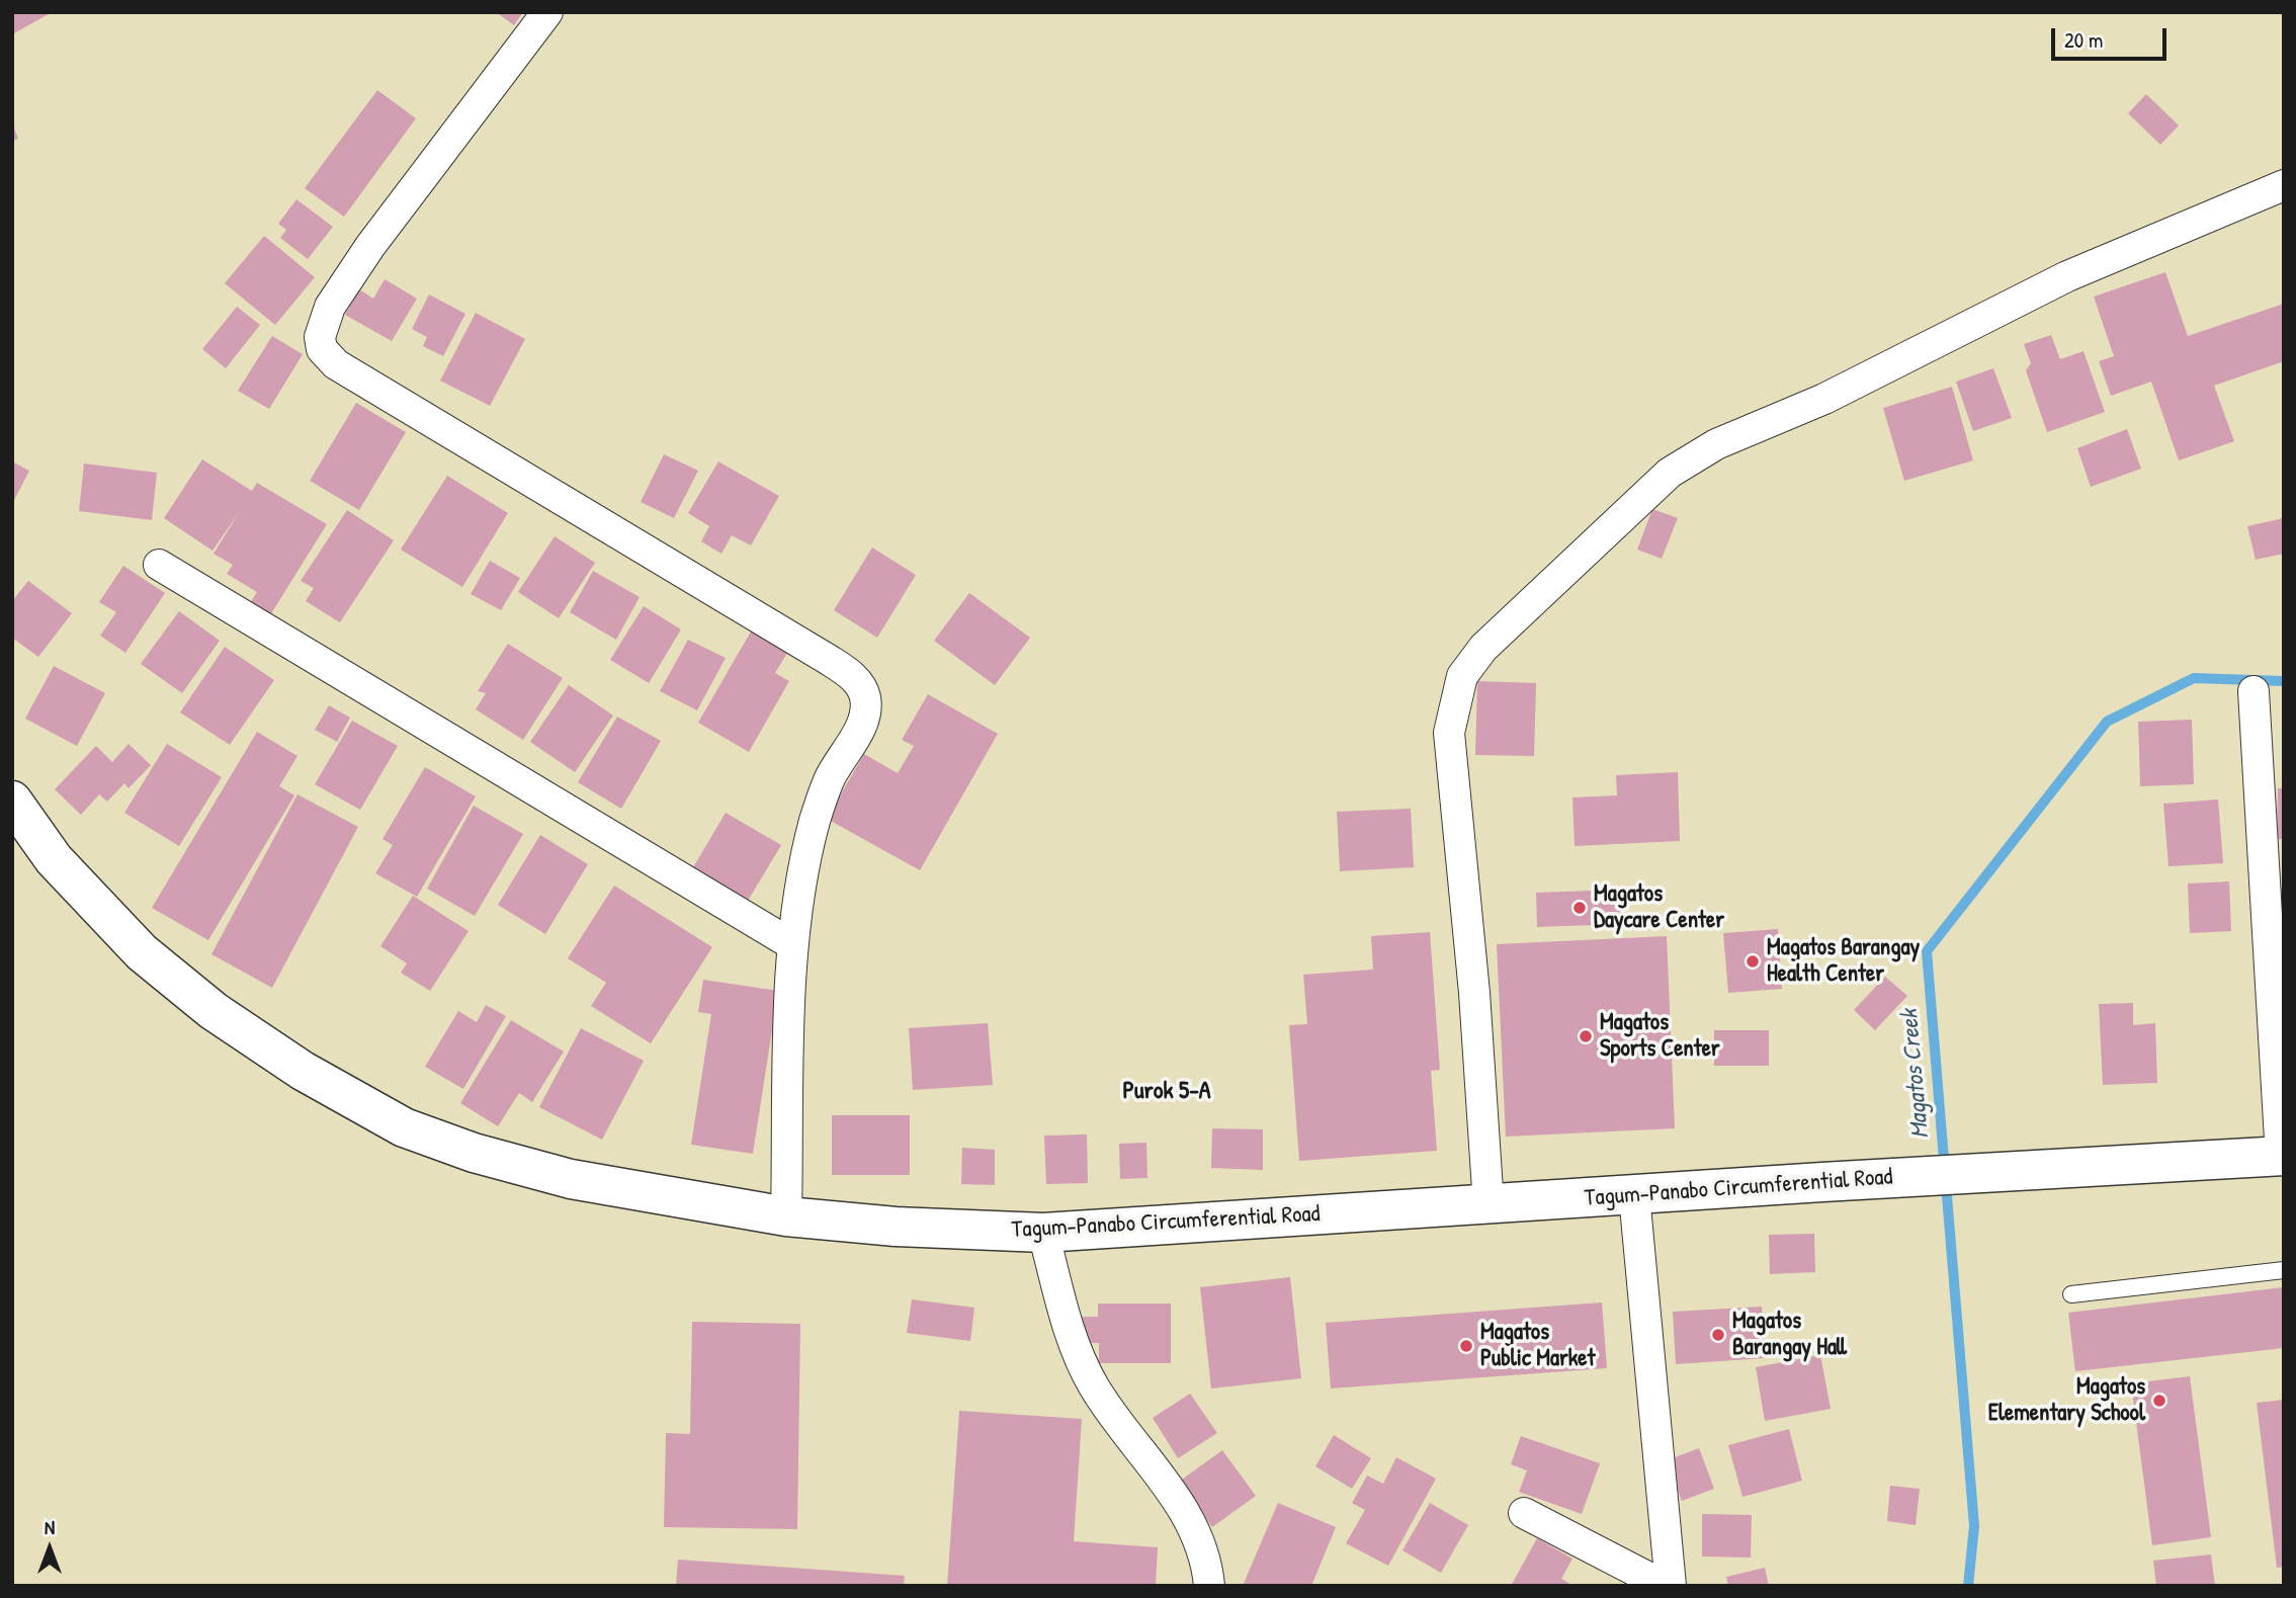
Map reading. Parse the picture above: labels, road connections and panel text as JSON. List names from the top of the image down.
{
  "streets": {
    "highway": ["Tagum-Panabo Circumferential Road"]
  },
  "districts": ["Purok 5-A"],
  "water": ["Magatos Creek"],
  "places": [
    "Magatos Daycare Center",
    "Magatos Barangay Health Center",
    "Magatos Sports Center",
    "Magatos Barangay Hall",
    "Magatos Public Market",
    "Magatos Elementary School"
  ],
  "scale_bar": "20 m",
  "north": "top"
}
